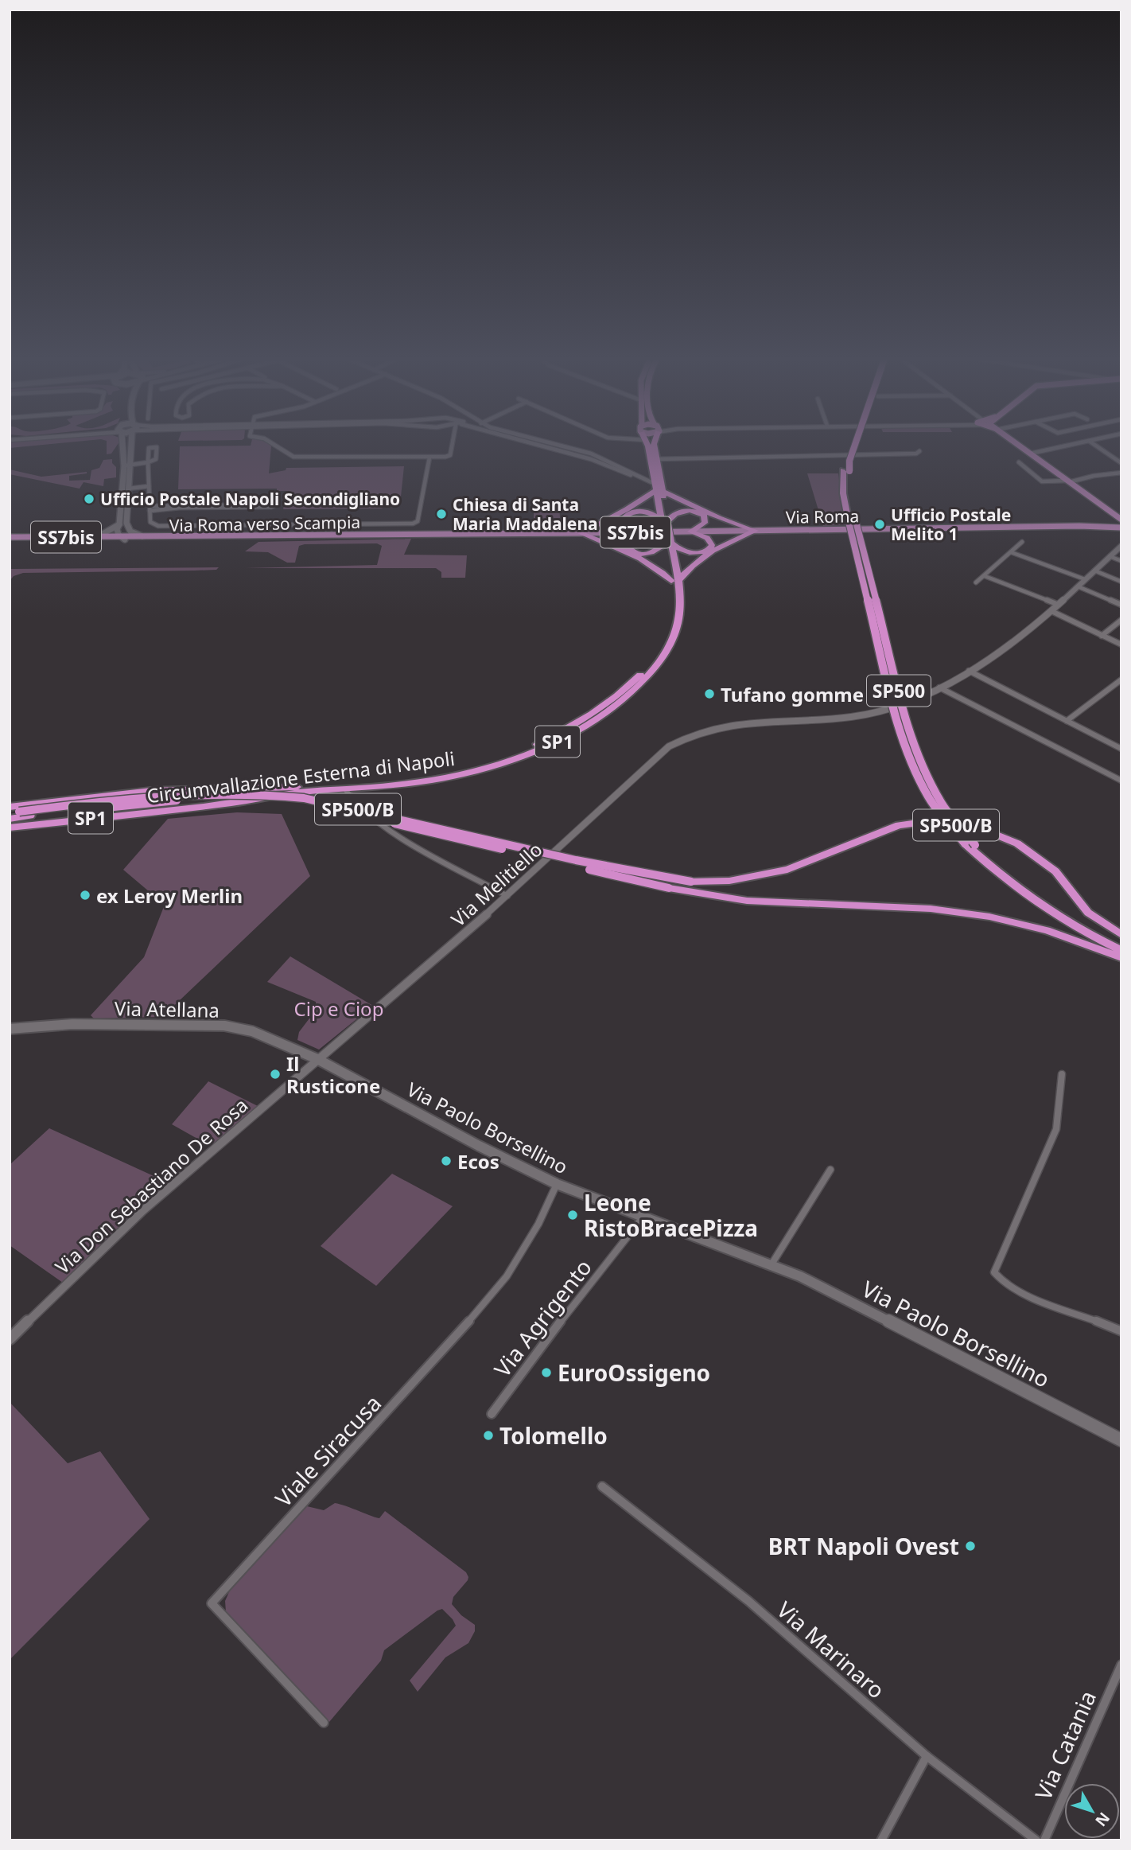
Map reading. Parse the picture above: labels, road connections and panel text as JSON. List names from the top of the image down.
{
  "streets": {
    "highway": [
      "SP500",
      "SP1",
      "Circumvallazione Esterna di Napoli",
      "SP500/B"
    ],
    "main road": [
      "Via Roma",
      "Via Roma verso Scampia",
      "SS7bis",
      "Via Atellana",
      "Via Paolo Borsellino"
    ],
    "street": [
      "Via Melitiello",
      "Via Don Sebastiano De Rosa",
      "Via Agrigento",
      "Viale Siracusa",
      "Via Marinaro",
      "Via Catania"
    ]
  },
  "crossings": [
    ["Via Roma", "Via Roma verso Scampia"],
    ["Via Melitiello", "Via Atellana"],
    ["Via Melitiello", "Via Paolo Borsellino"],
    ["Via Melitiello", "Via Don Sebastiano De Rosa"],
    ["Via Atellana", "Via Paolo Borsellino"],
    ["Via Atellana", "Via Don Sebastiano De Rosa"],
    ["Via Paolo Borsellino", "Via Don Sebastiano De Rosa"],
    ["Via Paolo Borsellino", "Via Agrigento"],
    ["Via Paolo Borsellino", "Viale Siracusa"]
  ],
  "parks": ["Cip e Ciop"],
  "places": [
    "Ufficio Postale Napoli Secondigliano",
    "Chiesa di Santa Maria Maddalena",
    "Ufficio Postale Melito 1",
    "Tufano gomme",
    "ex Leroy Merlin",
    "Il Rusticone",
    "Ecos",
    "Leone RistoBracePizza",
    "EuroOssigeno",
    "Tolomello",
    "BRT Napoli Ovest"
  ],
  "north": "bottom right"
}
